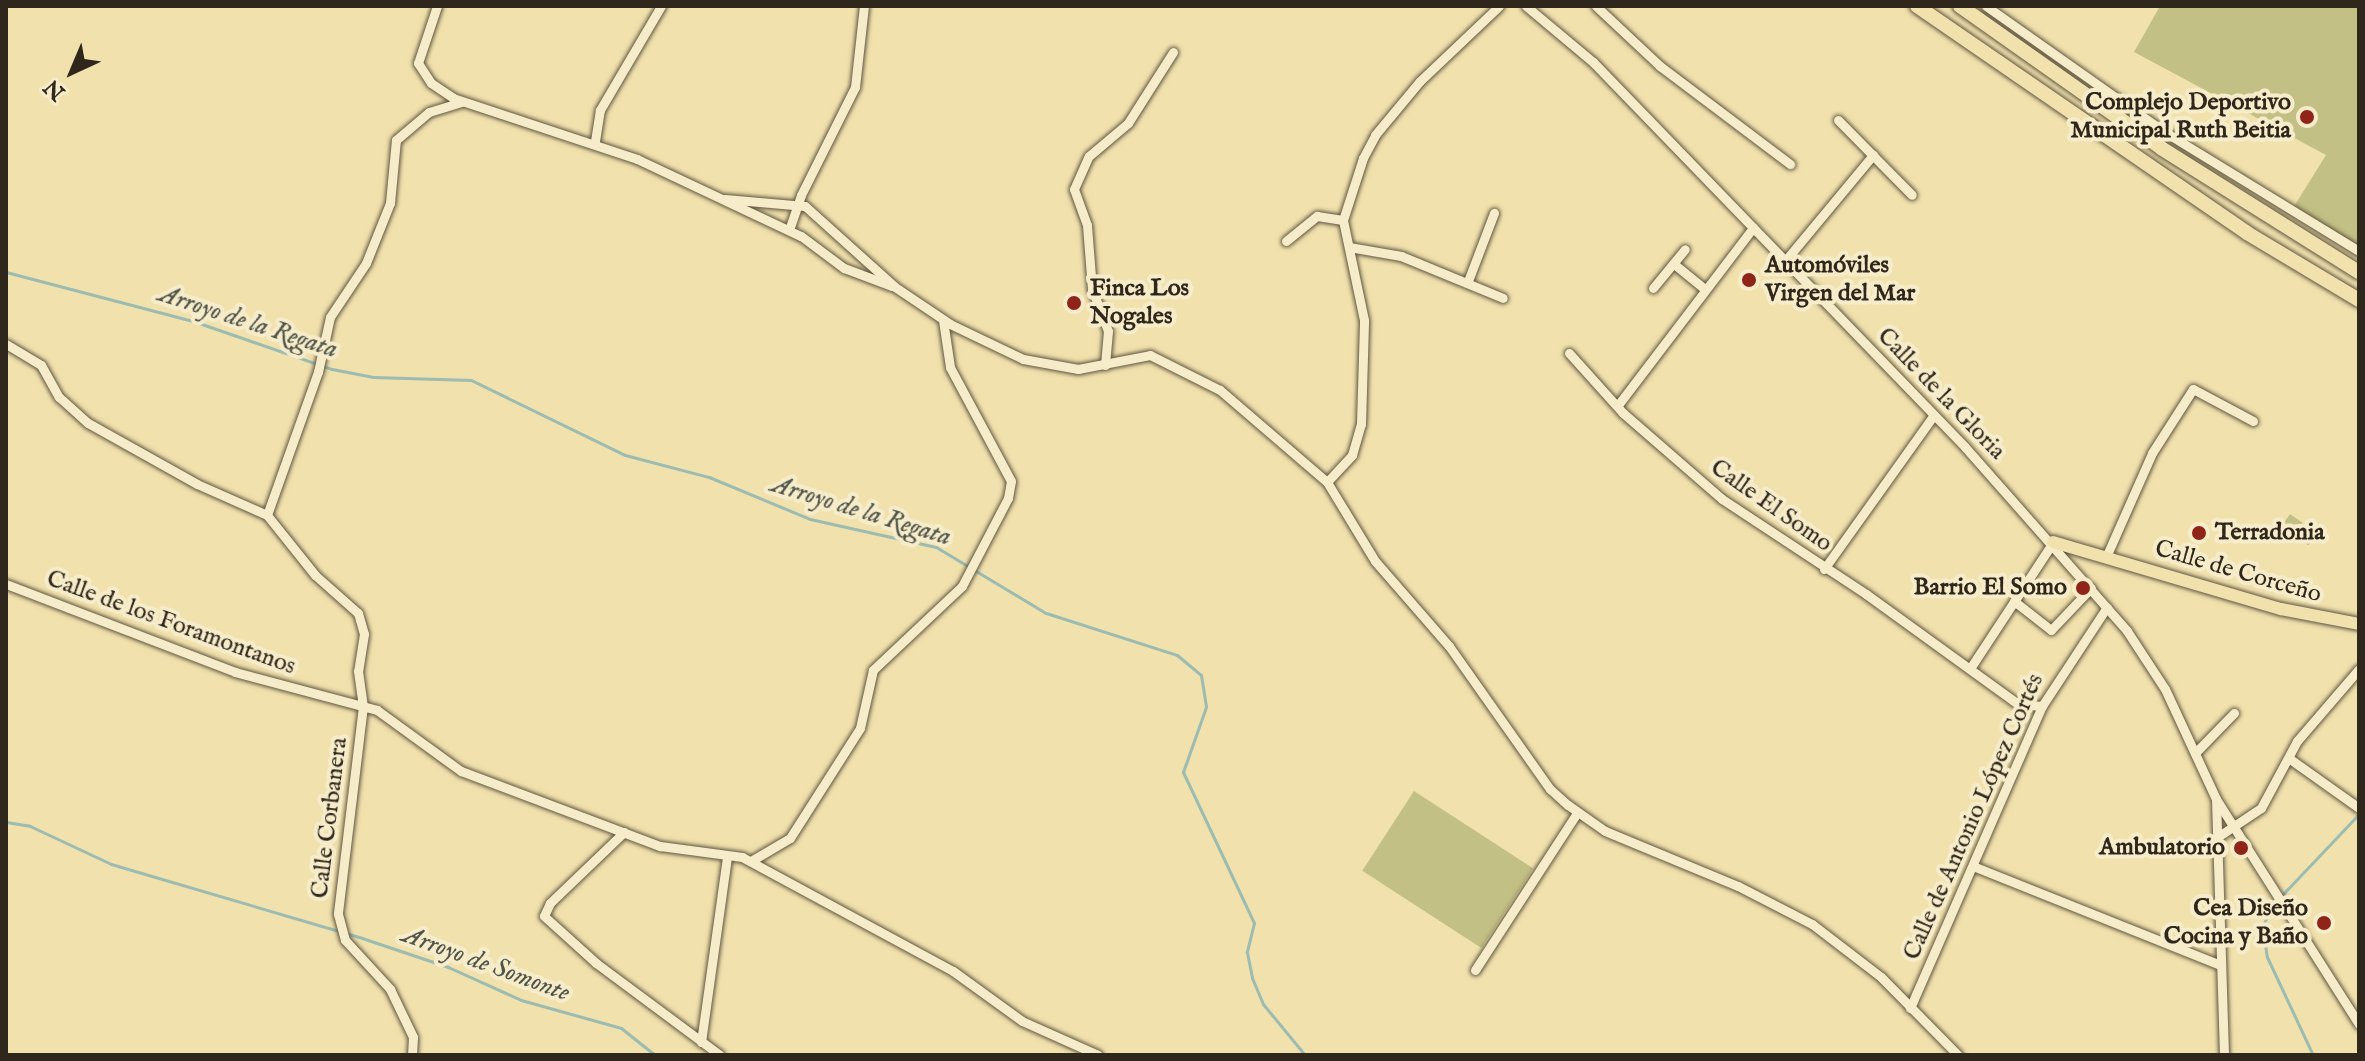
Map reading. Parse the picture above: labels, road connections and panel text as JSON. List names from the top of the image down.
{
  "streets": {
    "main road": ["Calle de Corceño"],
    "street": [
      "Calle de la Gloria",
      "Calle El Somo",
      "Calle de los Foramontanos",
      "Calle de Antonio López Cortés",
      "Calle Corbanera"
    ]
  },
  "crossings": [
    ["Calle de la Gloria", "Calle de Corceño"],
    ["Calle El Somo", "Calle de Antonio López Cortés"],
    ["Calle de los Foramontanos", "Calle Corbanera"]
  ],
  "water": ["Arroyo de la Regata", "Arroyo de Somonte"],
  "places": [
    "Complejo Deportivo Municipal Ruth Beitia",
    "Automóviles Virgen del Mar",
    "Finca Los Nogales",
    "Terradonia",
    "Barrio El Somo",
    "Ambulatorio",
    "Cea Diseño Cocina y Baño"
  ],
  "north": "bottom left"
}
